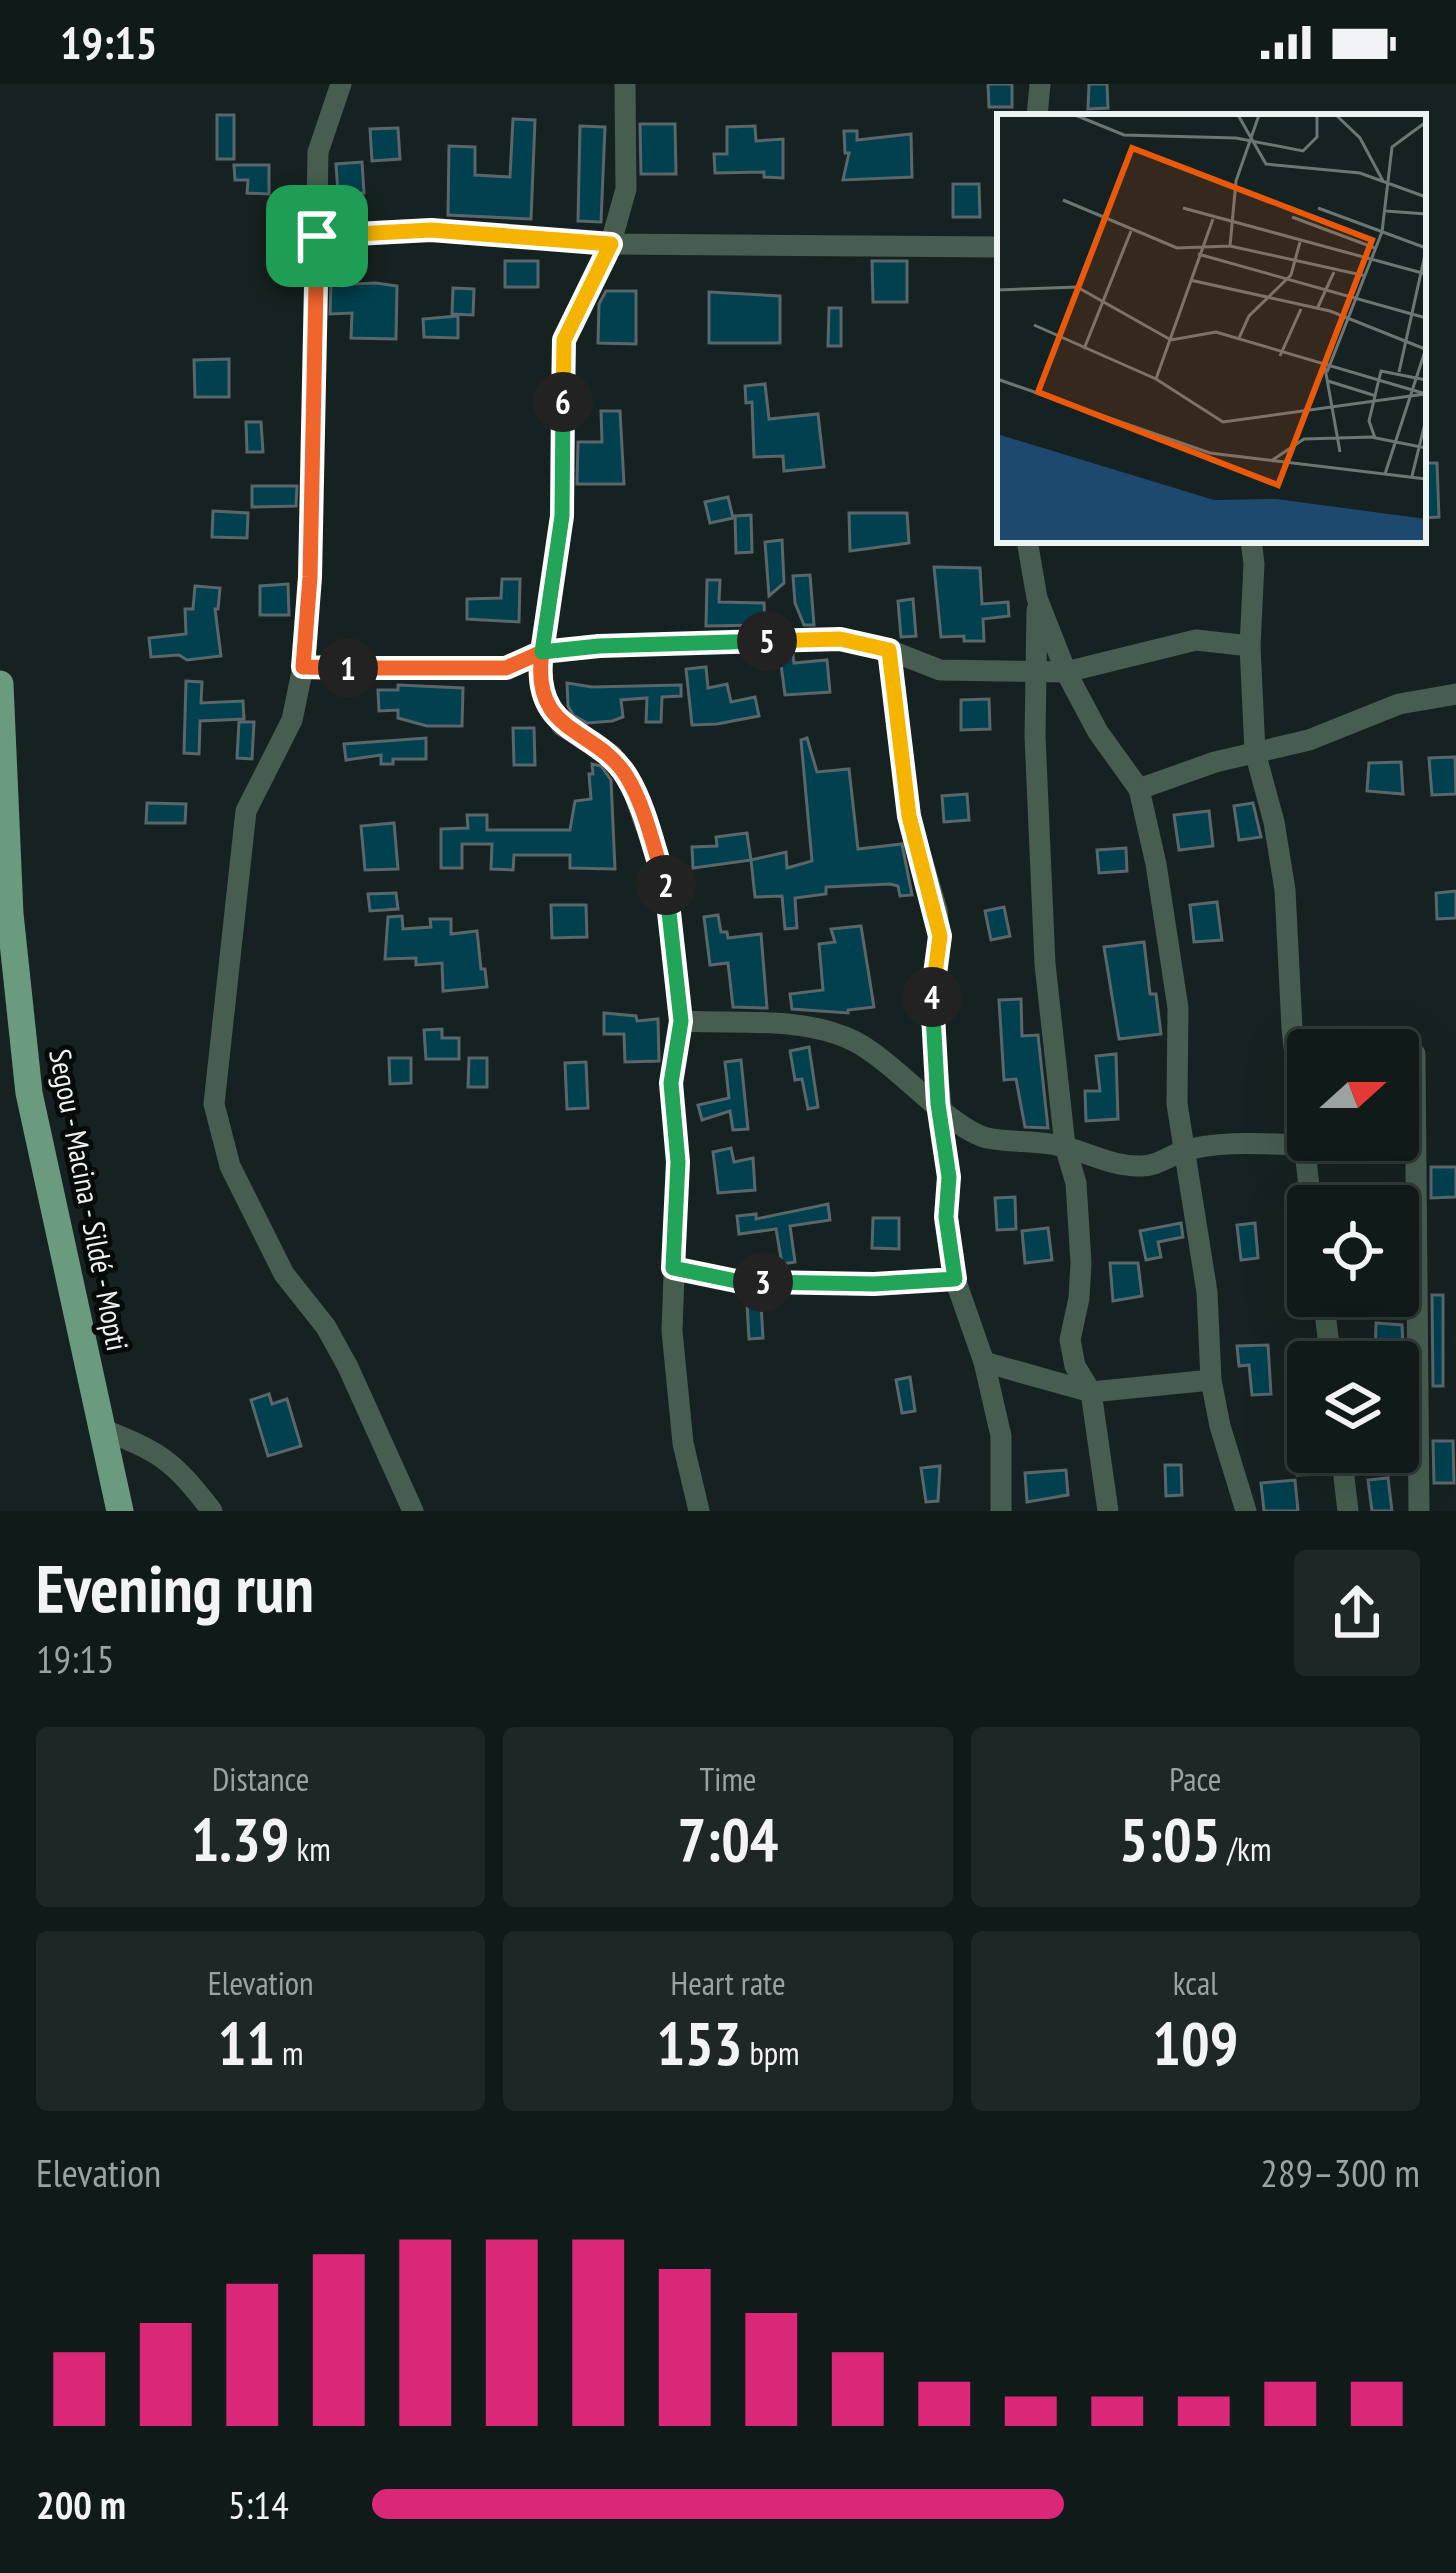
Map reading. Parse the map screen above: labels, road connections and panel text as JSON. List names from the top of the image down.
{
  "streets": {
    "main road": ["Segou - Macina - Sildé - Mopti"]
  },
  "north": "right",
  "page": {
    "status": "19:15",
    "pins": [
      "6",
      "5",
      "1",
      "2",
      "4",
      "3"
    ],
    "heading": ["Evening run", "19:15"],
    "stats": [
      ["Distance", "1.39 km"],
      ["Time", "7:04"],
      ["Pace", "5:05 /km"],
      ["Elevation", "11 m"],
      ["Heart rate", "153 bpm"],
      ["kcal", "109"]
    ],
    "chart": ["Elevation", "289–300 m"],
    "list": [
      {
        "name": "200 m",
        "note": "5:14"
      }
    ]
  }
}
